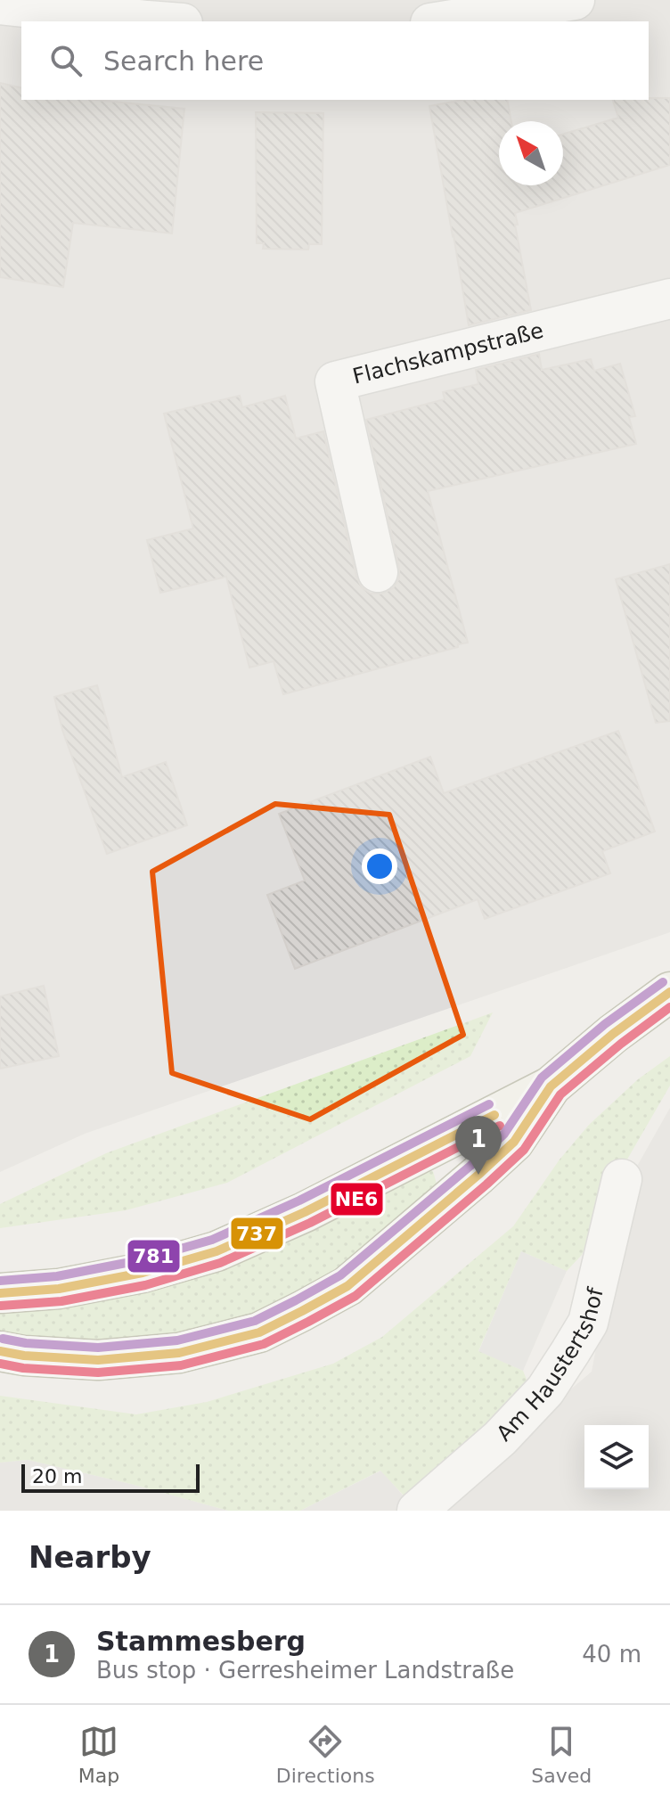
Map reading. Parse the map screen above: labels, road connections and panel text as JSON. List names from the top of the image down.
{
  "streets": {
    "street": ["Flachskampstraße", "Am Haustertshof"]
  },
  "lines": ["transit line 781", "transit line 737", "transit line NE6"],
  "scale_bar": "20 m",
  "north": "top left",
  "page": {
    "search": "Search here",
    "pins": "1",
    "scale": "20 m",
    "heading": "Nearby",
    "list": [
      {
        "mark": "1",
        "name": "Stammesberg",
        "note": "Bus stop · Gerresheimer Landstraße",
        "value": "40 m"
      }
    ],
    "nav": ["Map", "Directions", "Saved"]
  }
}
